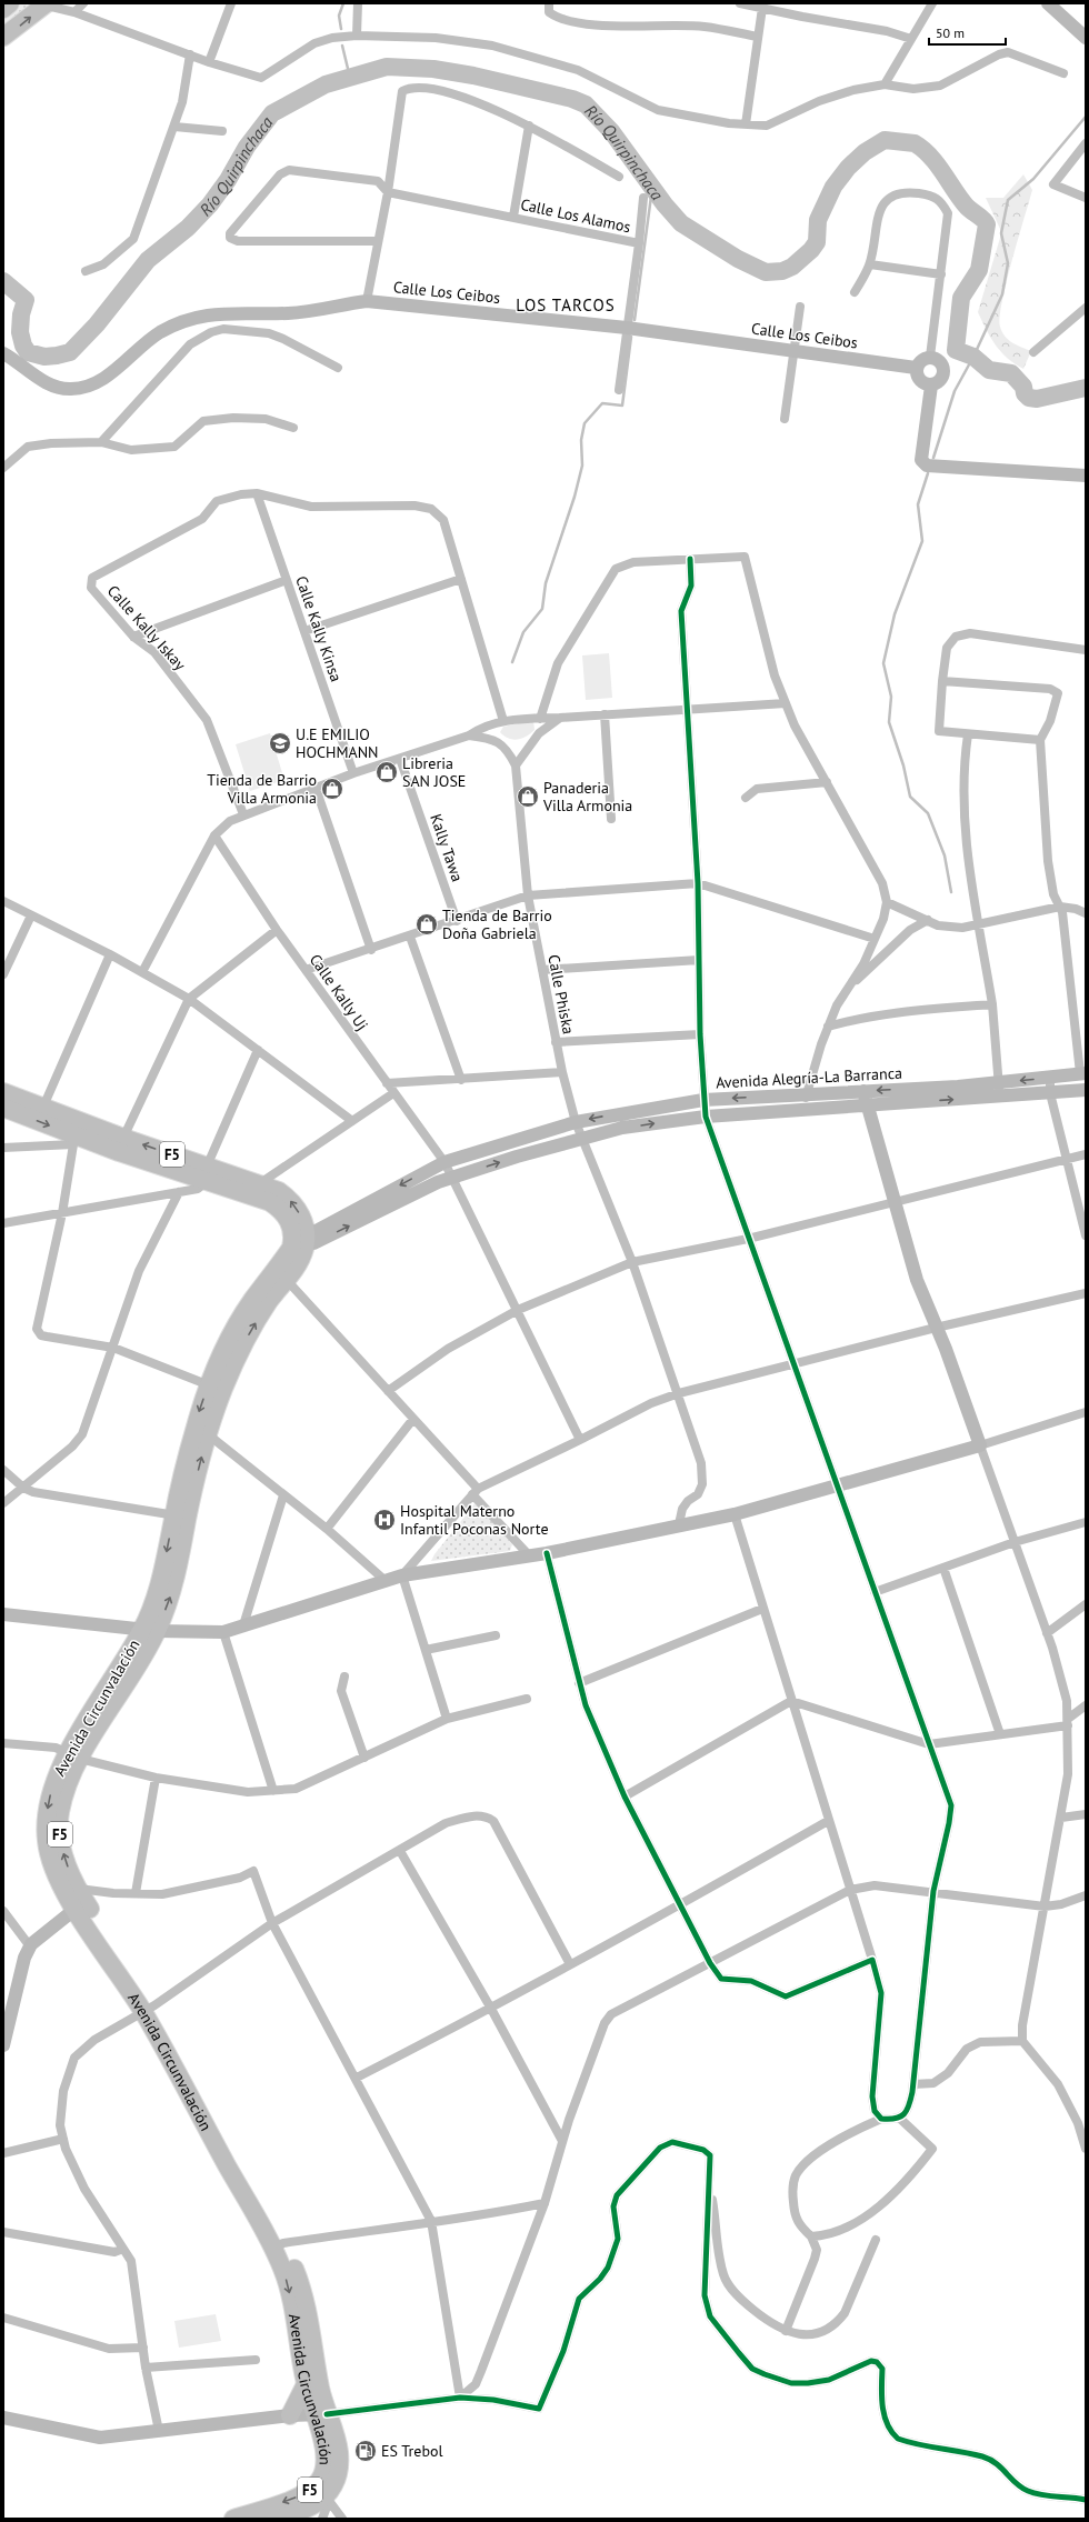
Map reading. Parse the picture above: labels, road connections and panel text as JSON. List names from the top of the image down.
{
  "streets": {
    "highway": ["F5", "Avenida Circunvalación"],
    "street": [
      "Calle Los Alamos",
      "Calle Los Ceibos",
      "Calle Kally Iskay",
      "Calle Kally Kinsa",
      "Kally Tawa",
      "Calle Kally Uj",
      "Calle Phiska",
      "Avenida Alegría-La Barranca"
    ]
  },
  "crossings": [
    ["Calle Los Alamos", "Calle Los Ceibos"],
    ["Calle Kally Iskay", "Calle Kally Kinsa"],
    ["Calle Kally Uj", "Avenida Alegría-La Barranca"],
    ["Calle Phiska", "Avenida Alegría-La Barranca"],
    ["Avenida Alegría-La Barranca", "F5"],
    ["Avenida Alegría-La Barranca", "Avenida Circunvalación"],
    ["F5", "Avenida Circunvalación"]
  ],
  "districts": ["LOS TARCOS"],
  "water": ["Río Quirpinchaca"],
  "places": {
    "school or university": ["U.E EMILIO HOCHMANN"],
    "shop": [
      "Libreria SAN JOSE",
      "Tienda de Barrio Villa Armonia",
      "Panaderia Villa Armonia",
      "Tienda de Barrio Doña Gabriela"
    ],
    "hospital": ["Hospital Materno Infantil Poconas Norte"],
    "fuel station": ["ES Trebol"]
  },
  "scale_bar": "50 m"
}
